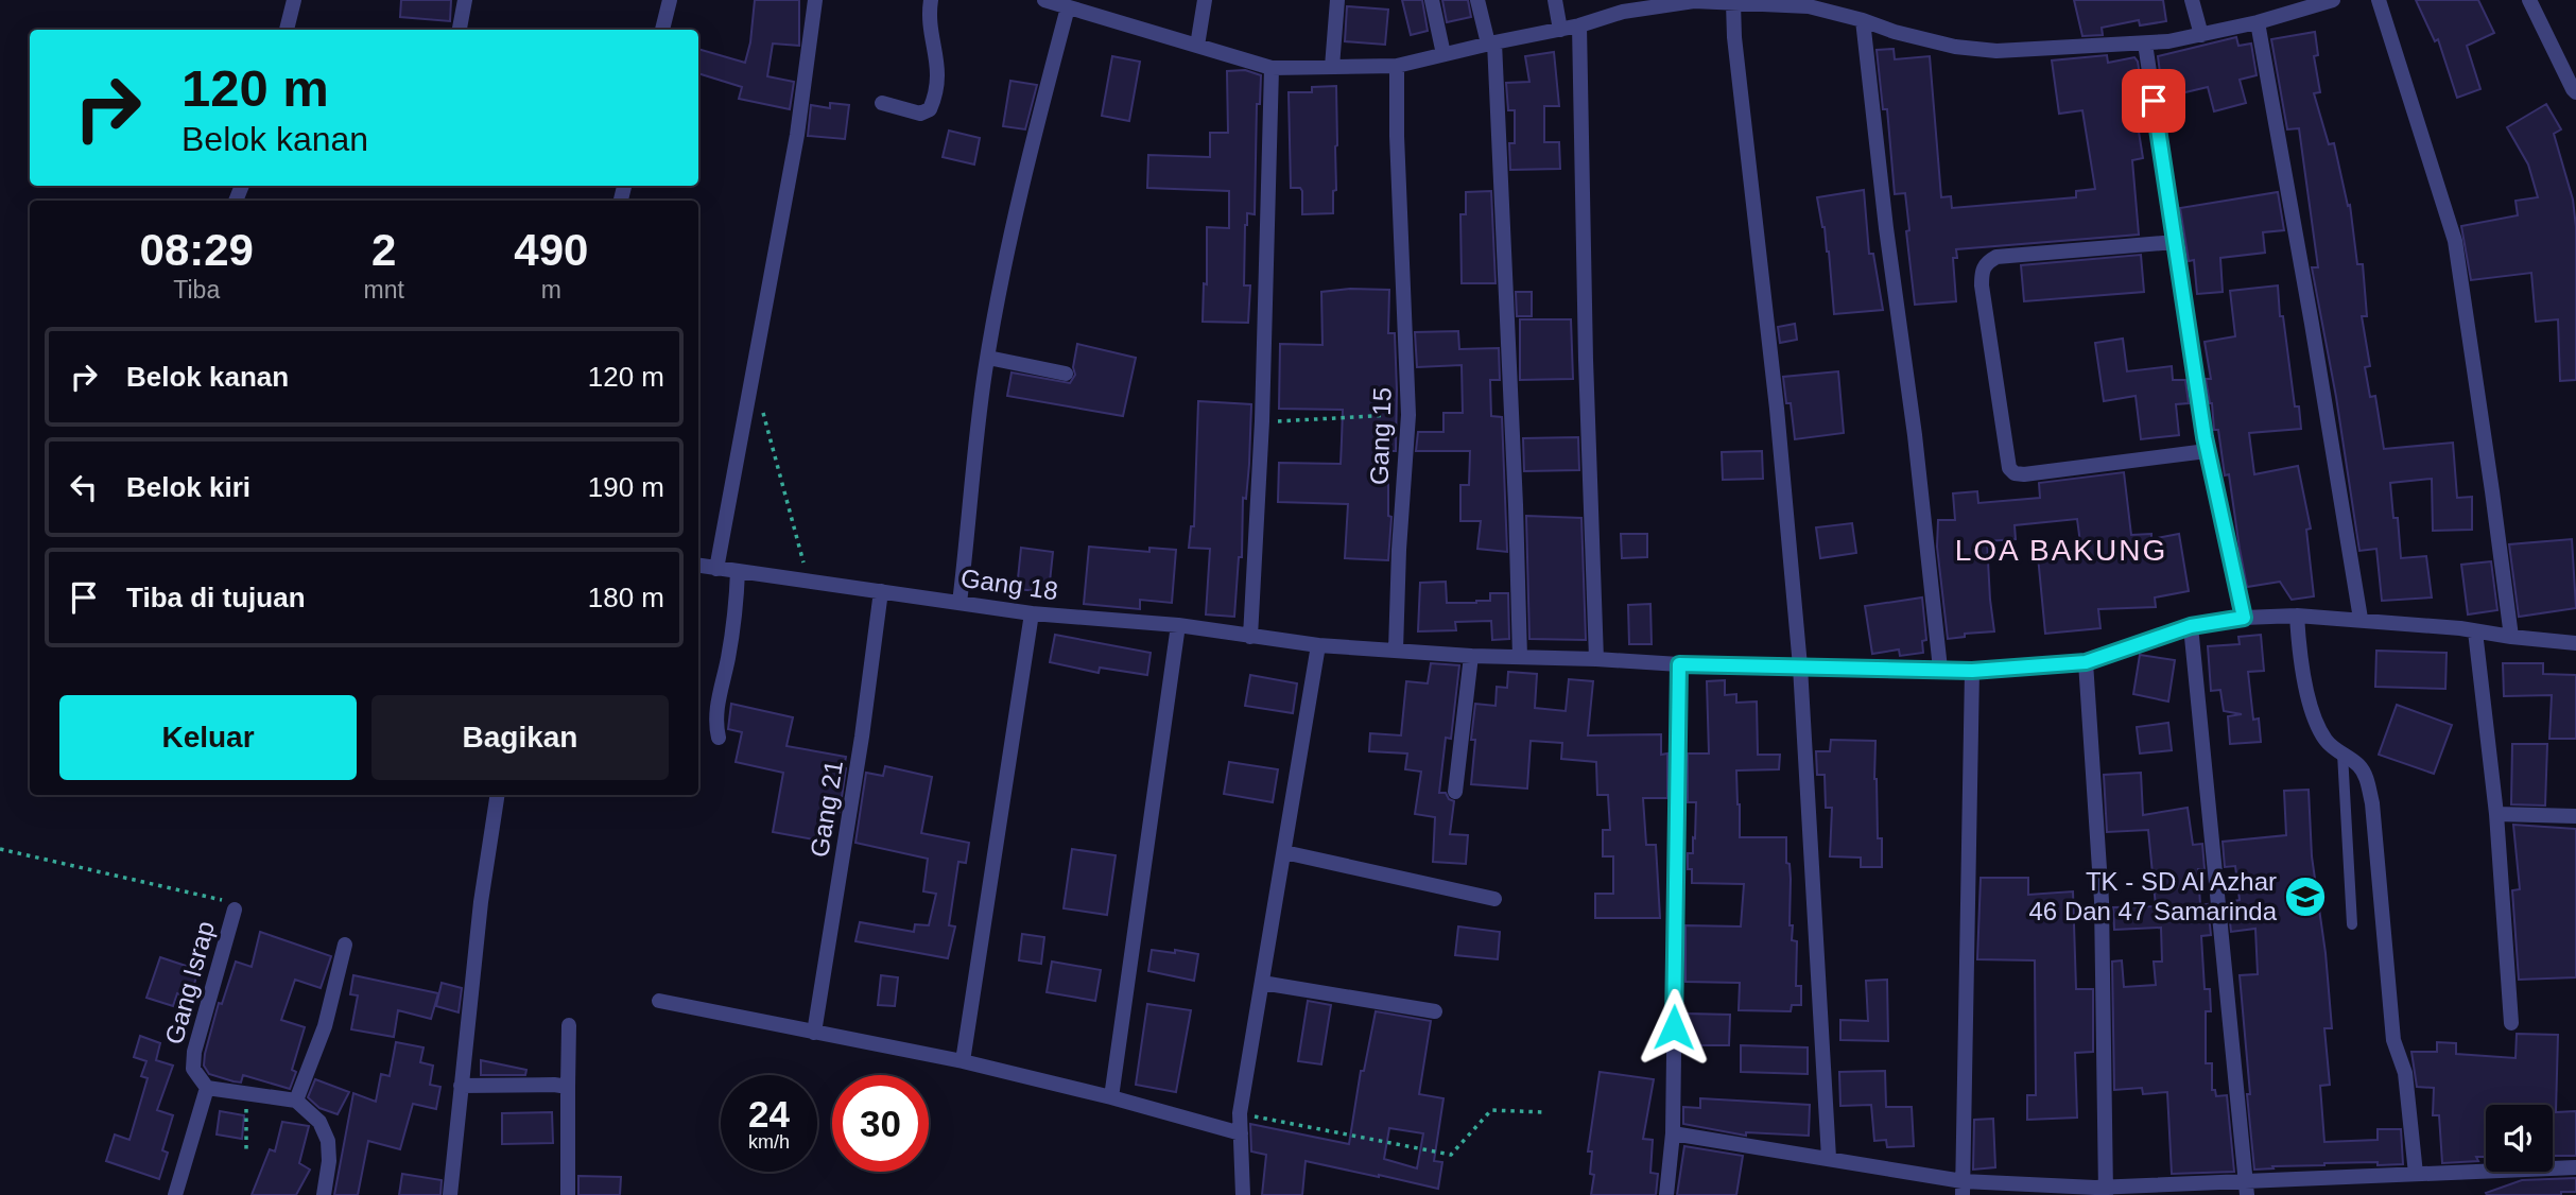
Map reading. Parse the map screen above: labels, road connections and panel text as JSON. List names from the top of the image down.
{
  "streets": {
    "street": [
      "Gang 15",
      "Gang 18",
      "Gang 21",
      "Gang Israp"
    ]
  },
  "crossings": [
    ["Gang 15", "Gang 18"],
    ["Gang 18", "Gang 21"]
  ],
  "districts": ["LOA BAKUNG"],
  "places": {
    "school or university": ["TK - SD Al Azhar 46 Dan 47 Samarinda"]
  },
  "page": {
    "turn": ["120 m", "Belok kanan"],
    "eta": [
      "08:29",
      "Tiba",
      "2",
      "mnt",
      "490",
      "m"
    ],
    "list": [
      {
        "name": "Belok kanan",
        "value": "120 m"
      },
      {
        "name": "Belok kiri",
        "value": "190 m"
      },
      {
        "name": "Tiba di tujuan",
        "value": "180 m"
      }
    ],
    "buttons": ["Keluar", "Bagikan"],
    "speed": "24 km/h",
    "limit": "30"
  }
}
